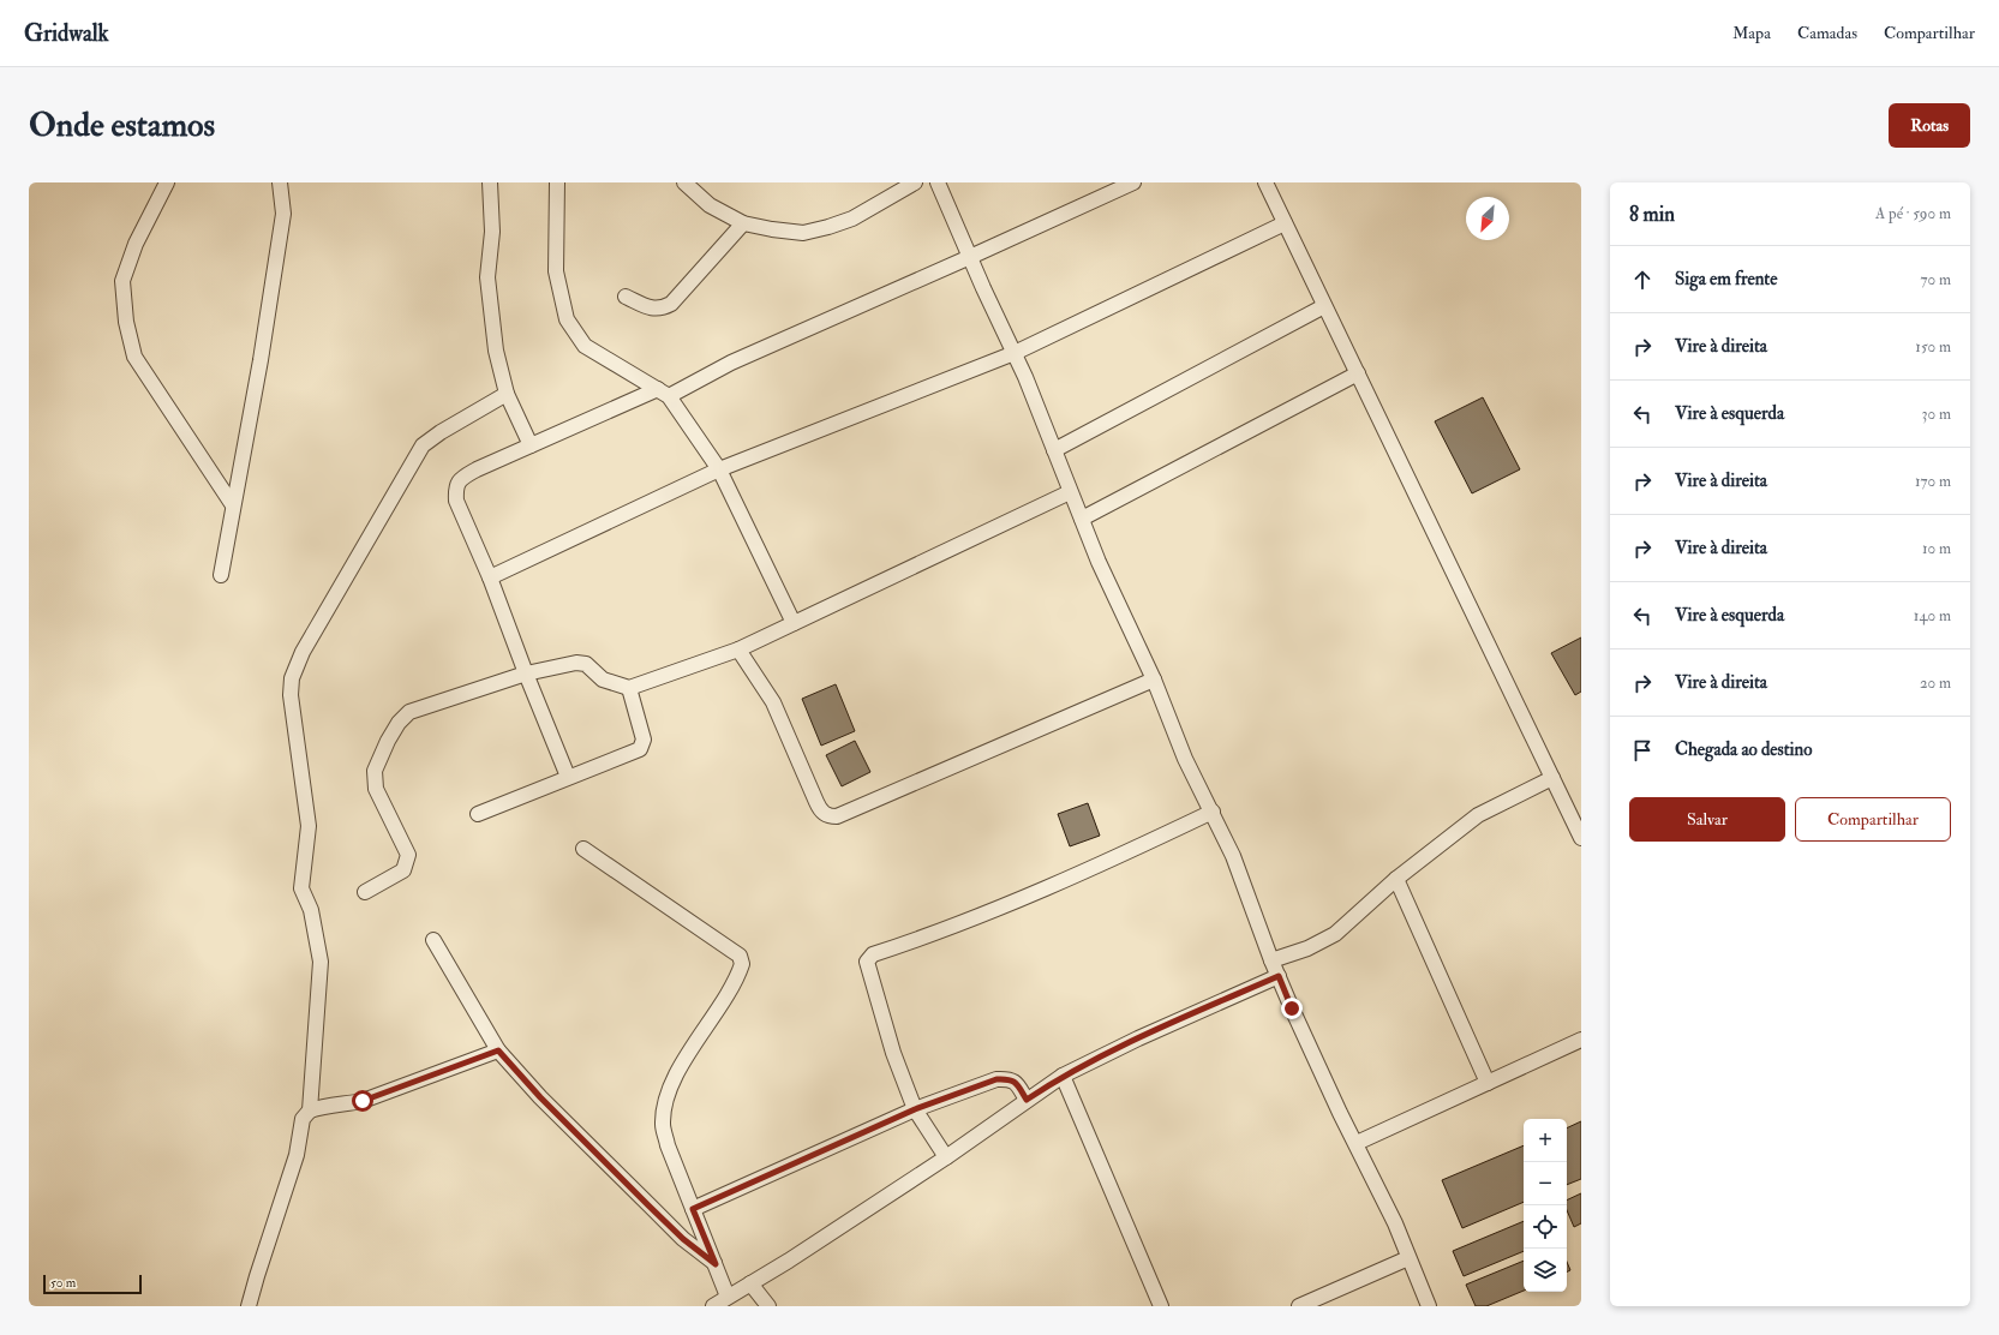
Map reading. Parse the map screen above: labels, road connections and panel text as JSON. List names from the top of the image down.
{
  "scale_bar": "50 m",
  "north": "bottom left",
  "page": {
    "header": "Gridwalk",
    "nav": ["Mapa", "Camadas", "Compartilhar"],
    "buttons": [
      "Rotas",
      ["Salvar", "Compartilhar"]
    ],
    "title": "Onde estamos",
    "heading": ["8 min", "A pé · 590 m"],
    "list": [
      ["Siga em frente", "70 m"],
      ["Vire à direita", "150 m"],
      ["Vire à esquerda", "30 m"],
      ["Vire à direita", "170 m"],
      ["Vire à direita", "10 m"],
      ["Vire à esquerda", "140 m"],
      ["Vire à direita", "20 m"],
      "Chegada ao destino"
    ],
    "map_buttons": ["+", "−"],
    "scale": "50 m"
  }
}
